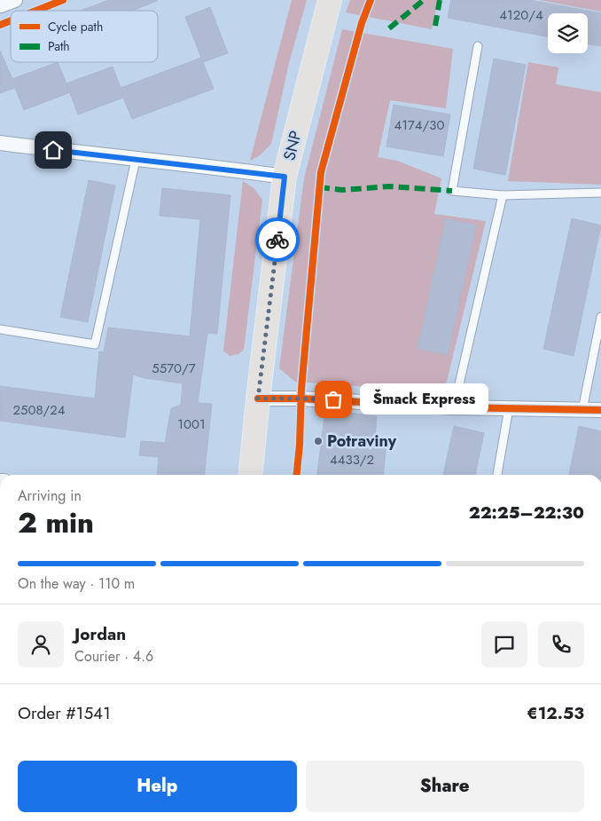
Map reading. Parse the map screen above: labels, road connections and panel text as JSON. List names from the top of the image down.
{
  "streets": {
    "main road": ["SNP"]
  },
  "places": ["Šmack Express", "Potraviny"],
  "house_numbers": [
    "4120/4",
    "4174/30",
    "5570/7",
    "2508/24",
    "1001",
    "4433/2"
  ],
  "legend": ["Cycle path", "Path"],
  "page": {
    "bubble": "Šmack Express",
    "heading": ["2 min", "Arriving in", "22:25–22:30"],
    "panel": [
      "Jordan",
      "Courier · 4.6",
      "Order #1541",
      "€12.53"
    ],
    "bar": "On the way · 110 m",
    "buttons": ["Help", "Share"]
  }
}
